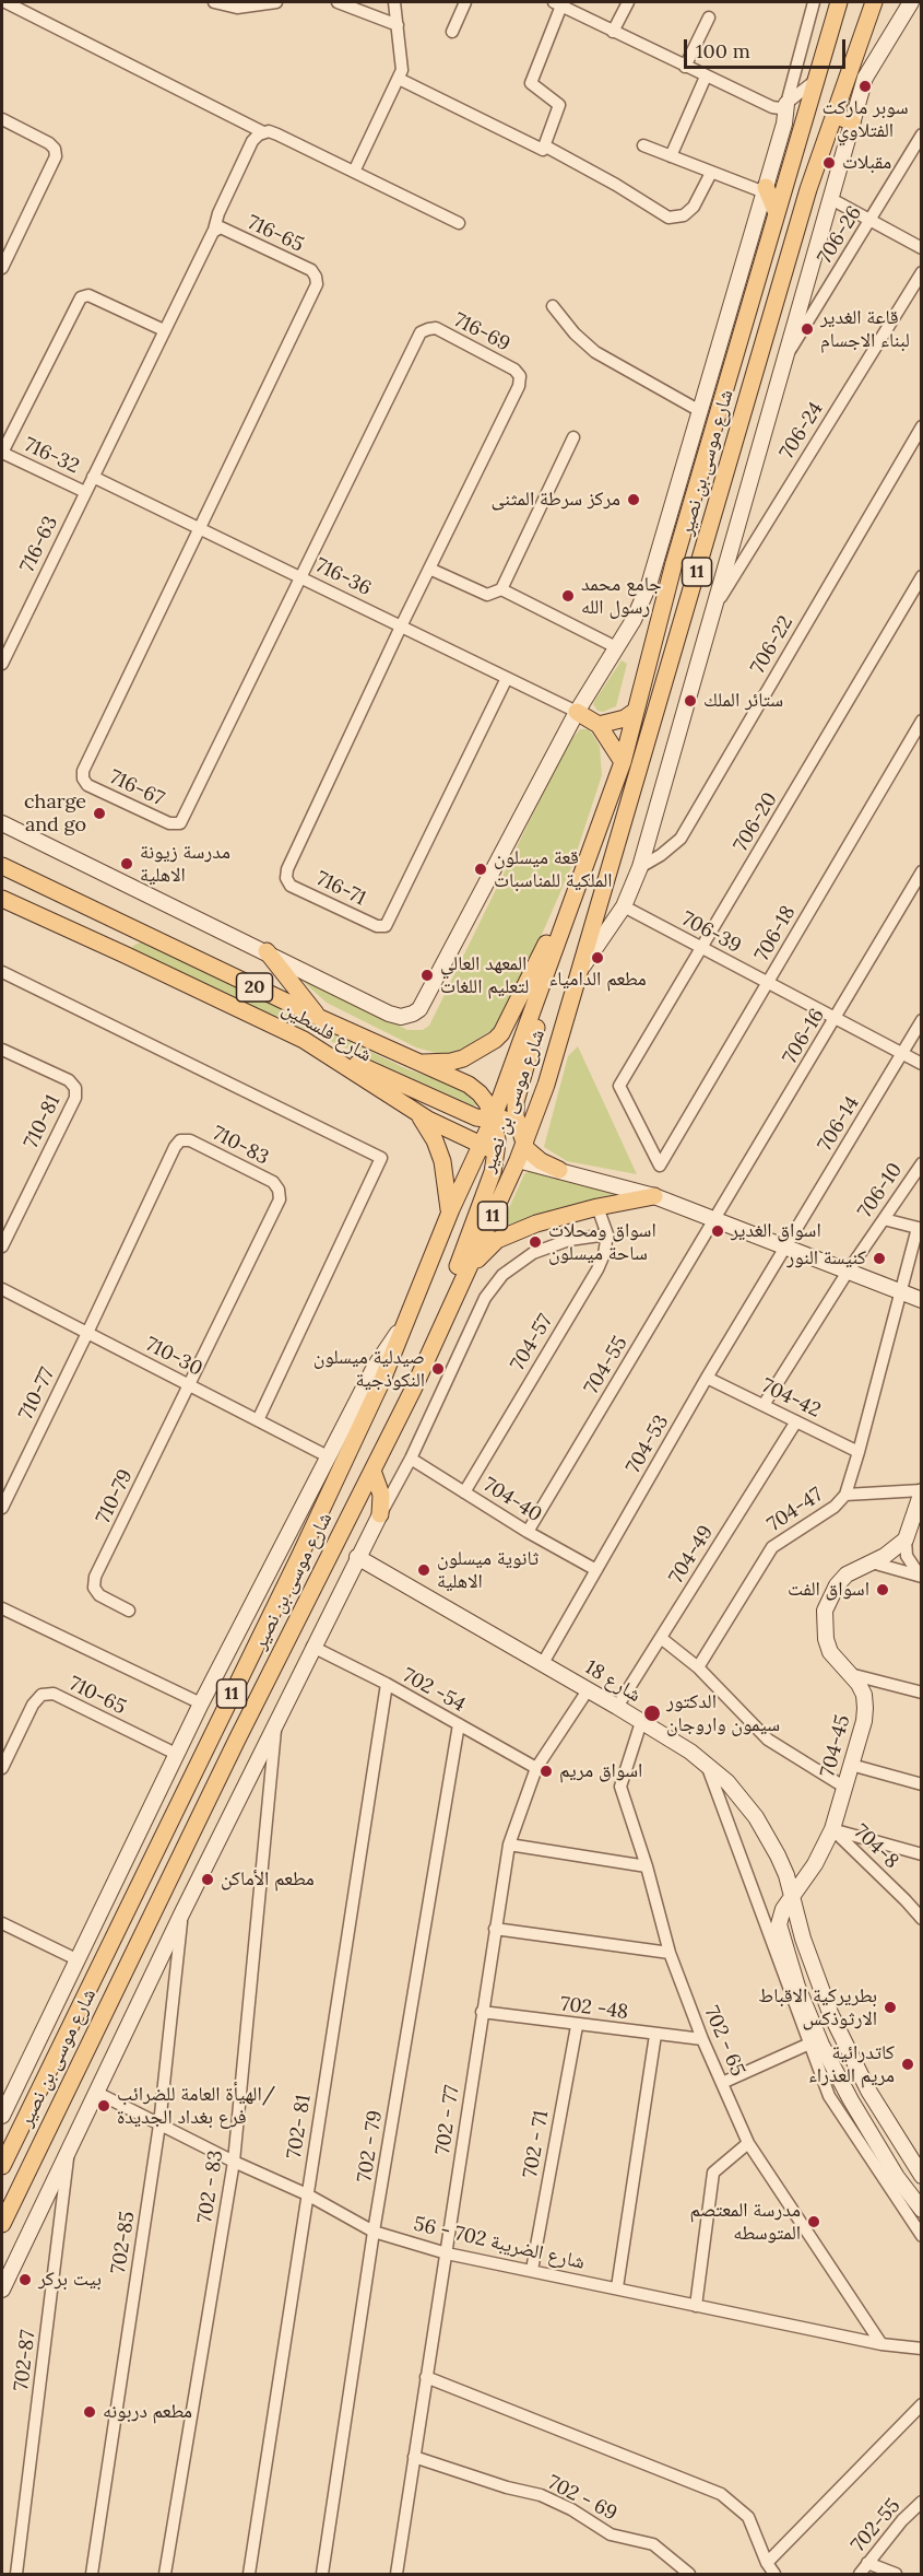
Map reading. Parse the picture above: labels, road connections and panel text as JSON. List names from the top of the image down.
{
  "streets": {
    "main road": [
      "شارع موسى بن نصير",
      "11",
      "20",
      "شارع فلسطين"
    ],
    "street": [
      "716-65",
      "706-26",
      "716-69",
      "706-24",
      "716-32",
      "716-63",
      "716-36",
      "706-22",
      "716-67",
      "706-20",
      "716-71",
      "706-39",
      "706-18",
      "706-16",
      "710-81",
      "706-14",
      "710-83",
      "706-10",
      "704-57",
      "710-30",
      "704-55",
      "710-77",
      "704-42",
      "704-53",
      "710-79",
      "704-40",
      "704-47",
      "704-49",
      "شارع 18",
      "702 -54",
      "710-65",
      "704-45",
      "704-8",
      "702 -48",
      "702 - 65",
      "702 - 77",
      "702- 81",
      "702 - 71",
      "702 - 79",
      "702 - 83",
      "702-85",
      "شارع الضريبة 702 - 56",
      "702-87",
      "702 - 69",
      "702-55"
    ]
  },
  "crossings": [
    ["716-65", "716-63"],
    ["716-65", "716-36"],
    ["716-65", "716-67"],
    ["716-69", "716-36"],
    ["716-69", "716-67"],
    ["716-69", "716-71"],
    ["716-32", "716-63"],
    ["شارع موسى بن نصير", "شارع فلسطين"],
    ["716-63", "716-36"],
    ["716-36", "716-67"],
    ["716-36", "716-71"],
    ["706-20", "706-39"],
    ["706-20", "706-18"],
    ["706-39", "706-18"],
    ["706-39", "706-16"],
    ["706-39", "706-14"],
    ["706-16", "704-55"],
    ["706-14", "704-53"],
    ["710-83", "710-30"],
    ["710-83", "710-77"],
    ["710-83", "710-79"],
    ["706-10", "704-42"],
    ["704-57", "704-40"],
    ["710-30", "710-77"],
    ["710-30", "710-79"],
    ["704-55", "704-40"],
    ["704-42", "704-53"],
    ["704-42", "704-47"],
    ["704-42", "704-49"],
    ["704-53", "704-40"],
    ["704-53", "شارع 18"],
    ["704-49", "شارع 18"],
    ["شارع 18", "704-45"],
    ["شارع 18", "702 - 65"],
    ["شارع 18", "702 - 77"],
    ["702 -54", "702 - 77"],
    ["702 -54", "702- 81"],
    ["702 -54", "702 - 79"],
    ["704-45", "704-8"],
    ["702 -48", "702 - 65"],
    ["702 -48", "702 - 77"],
    ["702 -48", "702 - 71"],
    ["702 - 65", "شارع الضريبة 702 - 56"],
    ["702 - 77", "شارع الضريبة 702 - 56"],
    ["702 - 77", "702 - 69"],
    ["702- 81", "شارع الضريبة 702 - 56"],
    ["702 - 71", "شارع الضريبة 702 - 56"],
    ["702 - 79", "شارع الضريبة 702 - 56"],
    ["702 - 83", "شارع الضريبة 702 - 56"],
    ["702-85", "شارع الضريبة 702 - 56"]
  ],
  "places": [
    "سوبر ماركت الفتلاوي",
    "مقبلات",
    "قاعة الغدير لبناء الاجسام",
    "مركز سرطة المثنى",
    "جامع محمد رسول الله",
    "ستائر الملك",
    "charge and go",
    "مدرسة زيونة الاهلية",
    "قعة ميسلون الملكية للمناسبات",
    "مطعم الدامياء",
    "المعهد العالي لتعليم اللغات",
    "اسواق الغدير",
    "اسواق ومحلات ساحة ميسلون",
    "كنيسة النور",
    "صيدلية ميسلون النكوذجية",
    "ثانوية ميسلون الاهلية",
    "اسواق الفت",
    "الدكتور سيمون واروجان",
    "اسواق مريم",
    "مطعم الأماكن",
    "بطريركية الاقباط الارثوذكس",
    "كاتدرائية مريم العذراء",
    "الهيأة العامة للضرائب/ فرع بغداد الجديدة",
    "مدرسة المعتصم المتوسطه",
    "بيت بركر",
    "مطعم دربونه"
  ],
  "scale_bar": "100 m"
}
